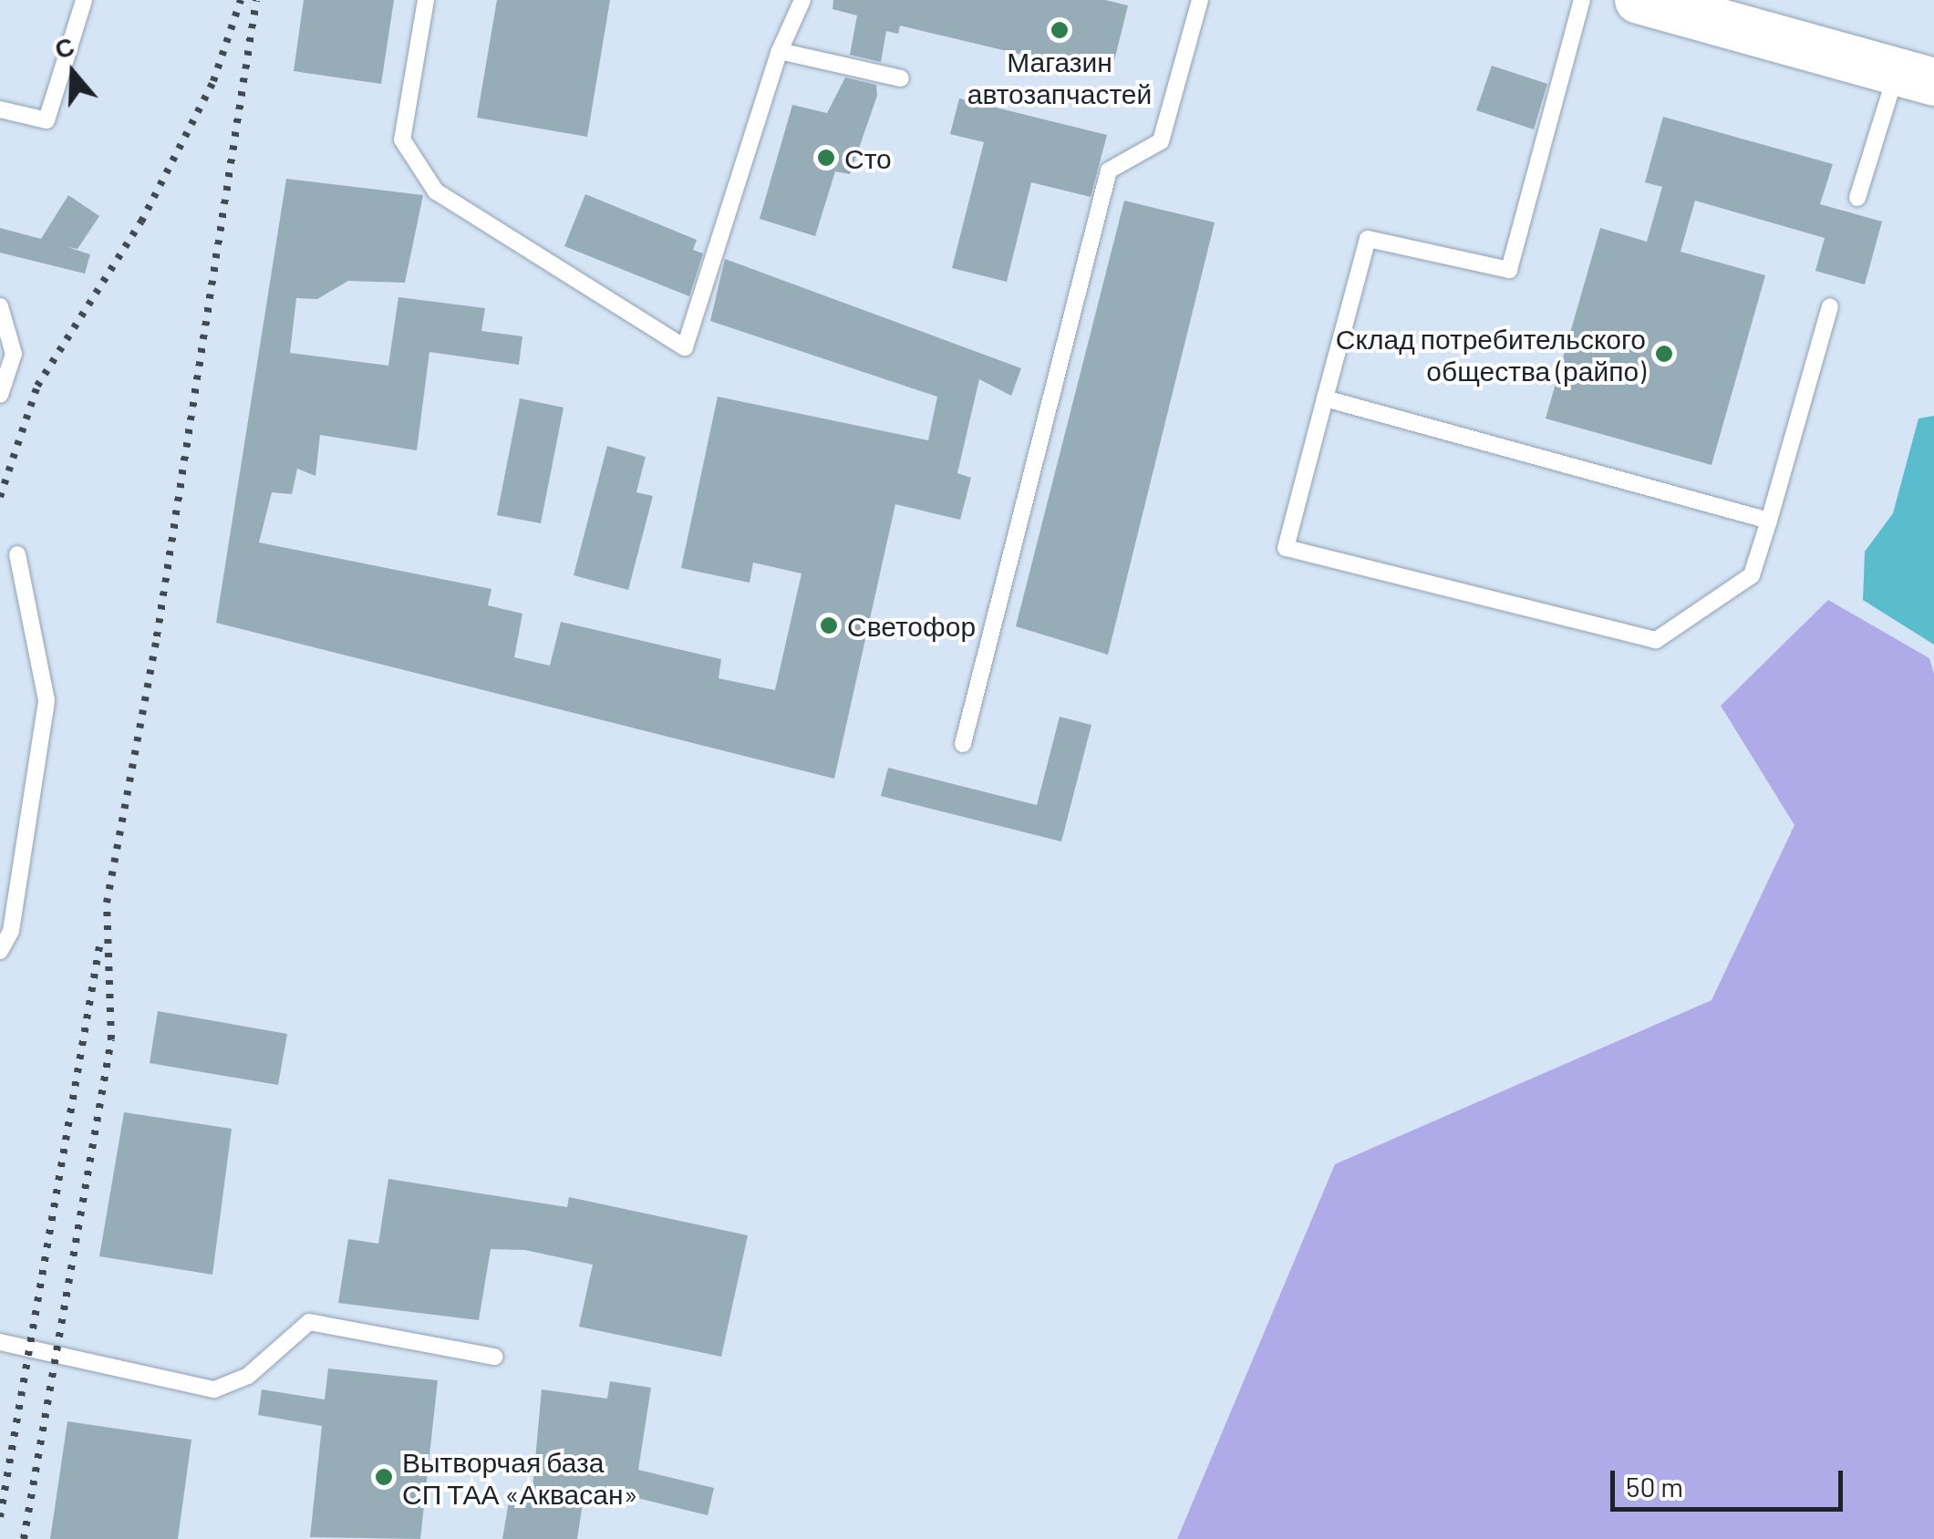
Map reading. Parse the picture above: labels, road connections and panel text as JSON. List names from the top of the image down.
{
  "places": [
    "Магазин автозапчастей",
    "Сто",
    "Склад потребительского общества (райпо)",
    "Светофор",
    "Вытворчая база СП ТАА «Аквасан»"
  ],
  "scale_bar": "50 m",
  "north": "top"
}
